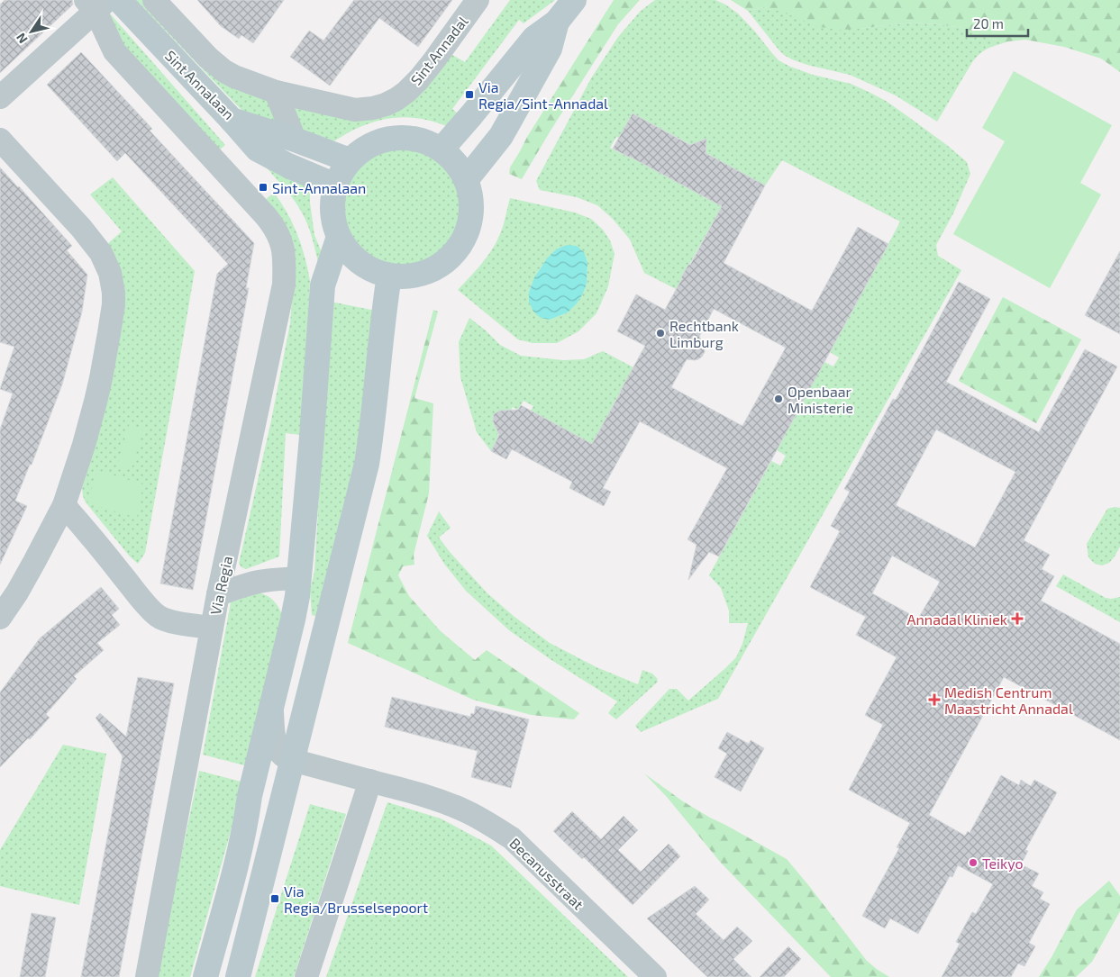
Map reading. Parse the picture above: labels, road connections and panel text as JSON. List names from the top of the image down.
{
  "streets": {
    "main road": ["Sint Annalaan"],
    "street": ["Sint Annadal", "Via Regia", "Becanusstraat"]
  },
  "crossings": [
    ["Sint Annadal", "Sint Annalaan"]
  ],
  "places": {
    "transit": ["Via Regia/Sint-Annadal", "Sint-Annalaan", "Via Regia/Brusselsepoort"],
    "other": ["Rechtbank Limburg", "Openbaar Ministerie", "Teikyo"],
    "health": ["Annadal Kliniek", "Medish Centrum Maastricht Annadal"]
  },
  "scale_bar": "20 m",
  "north": "bottom left"
}
